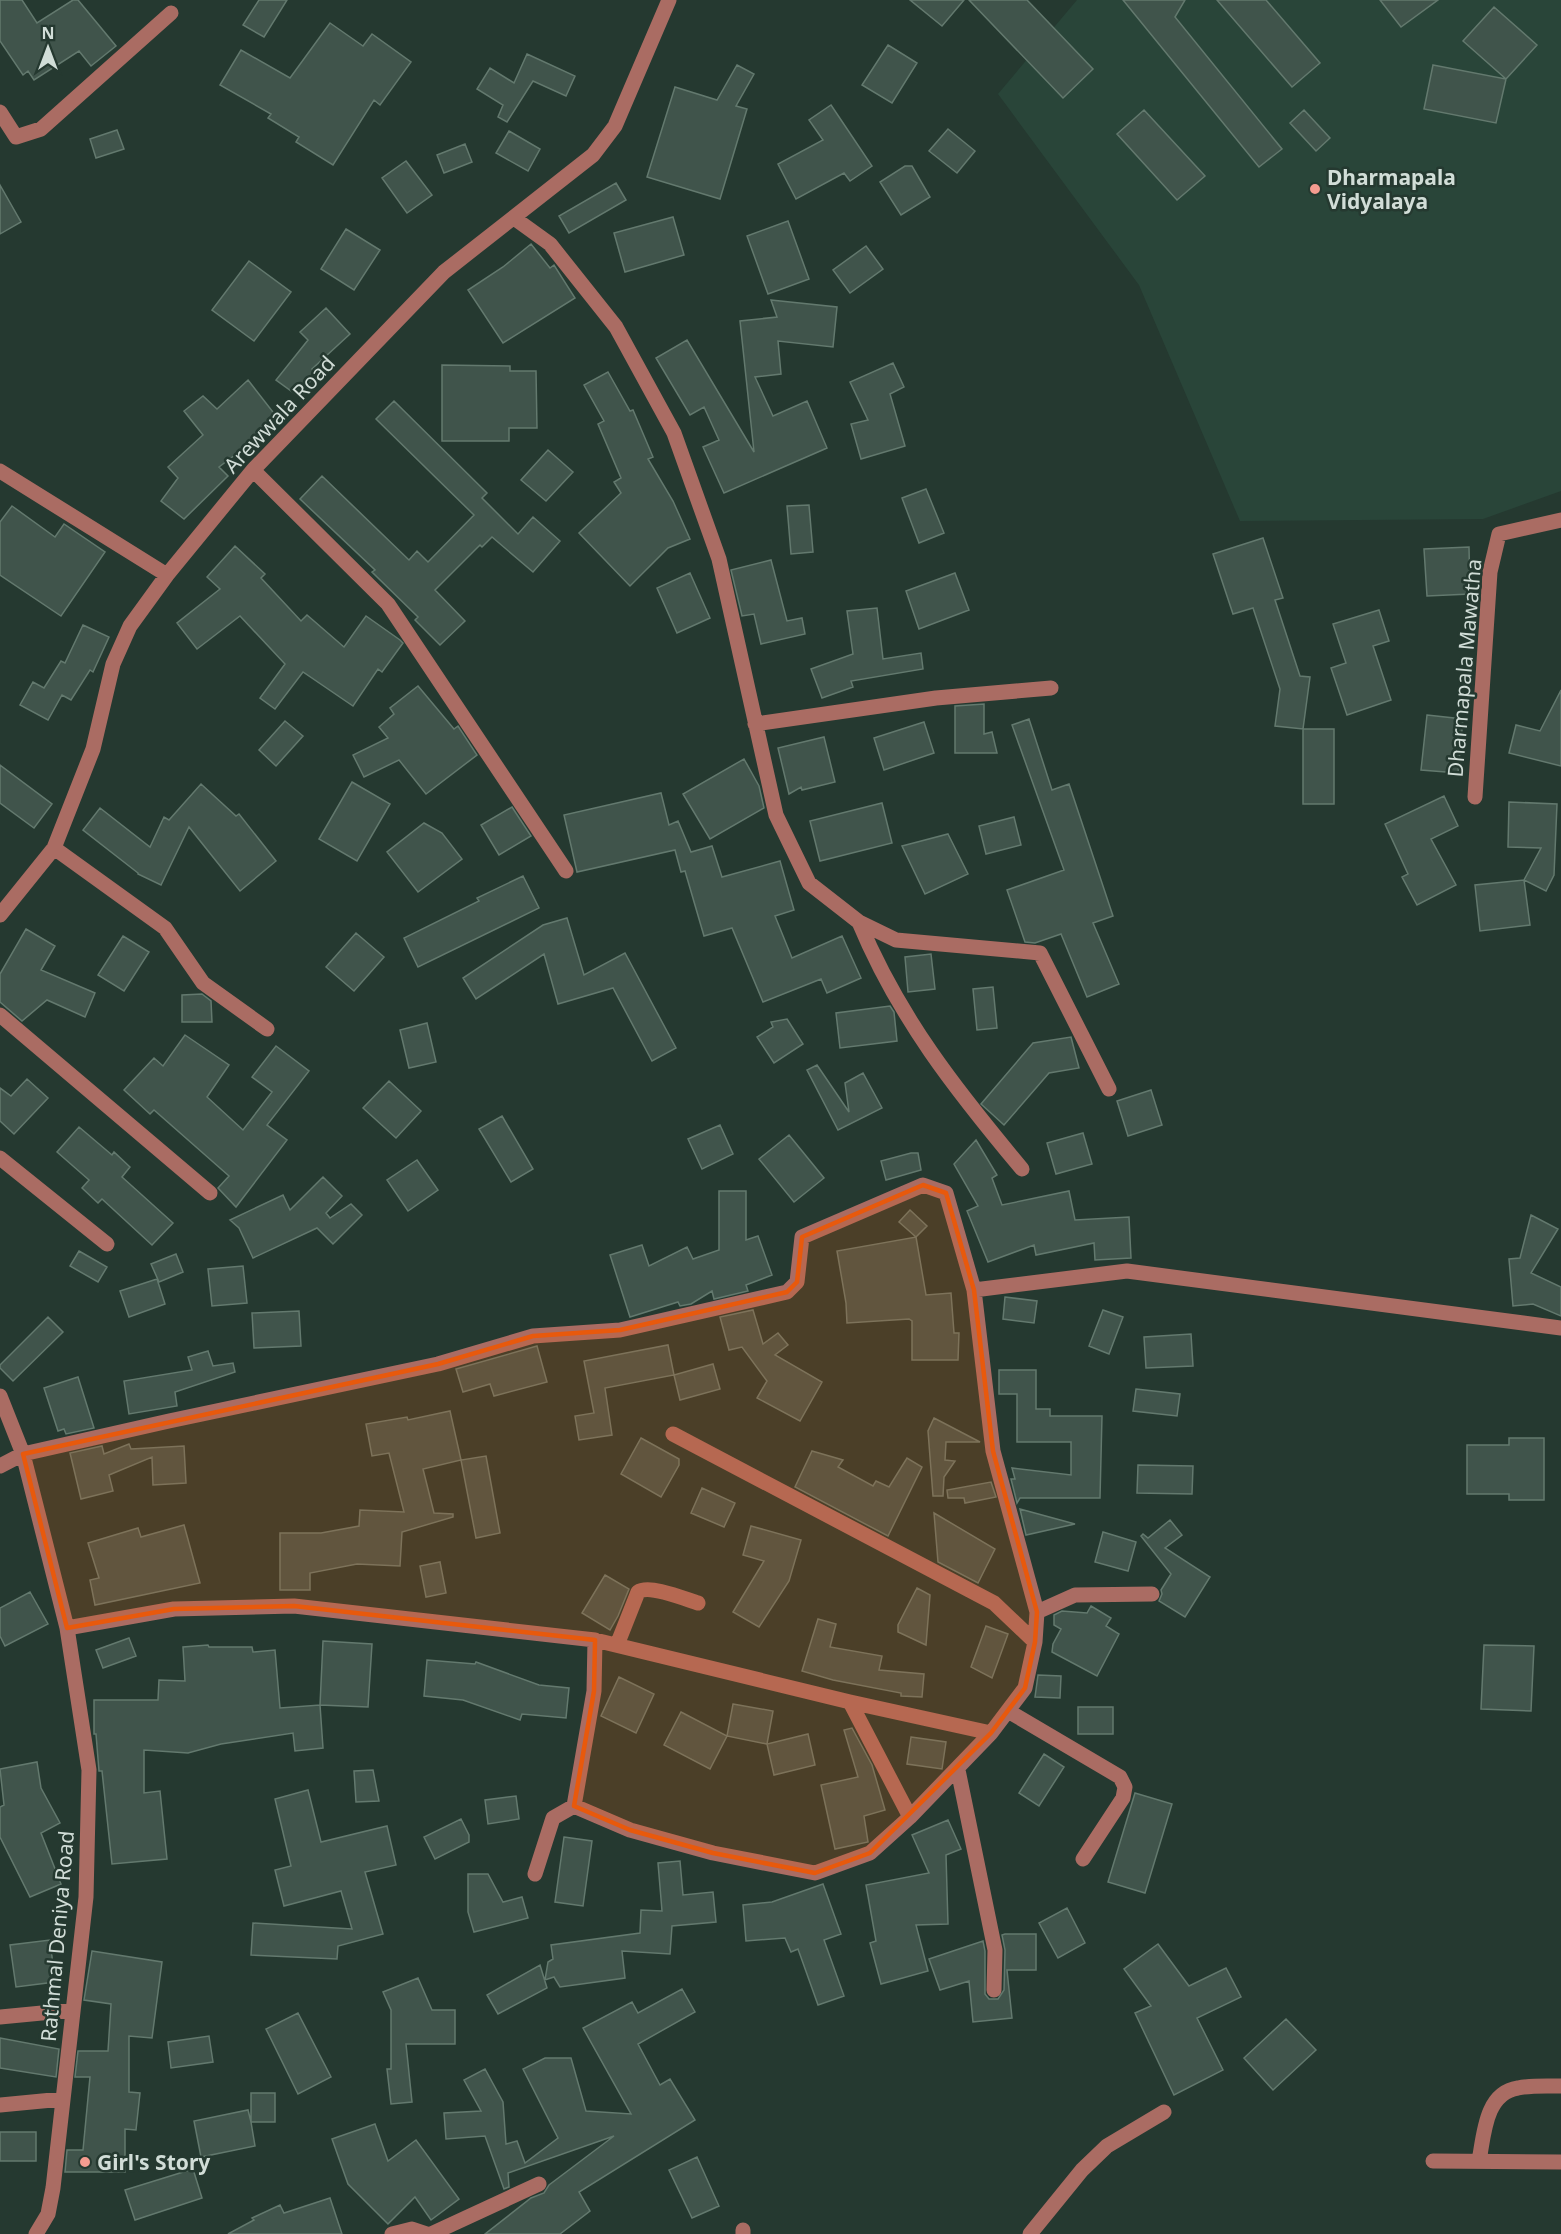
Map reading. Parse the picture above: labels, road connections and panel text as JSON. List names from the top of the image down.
{
  "streets": {
    "street": ["Arewwala Road", "Dharmapala Mawatha", "Rathmal Deniya Road"]
  },
  "places": ["Dharmapala Vidyalaya", "Girl's Story"],
  "north": "top"
}
